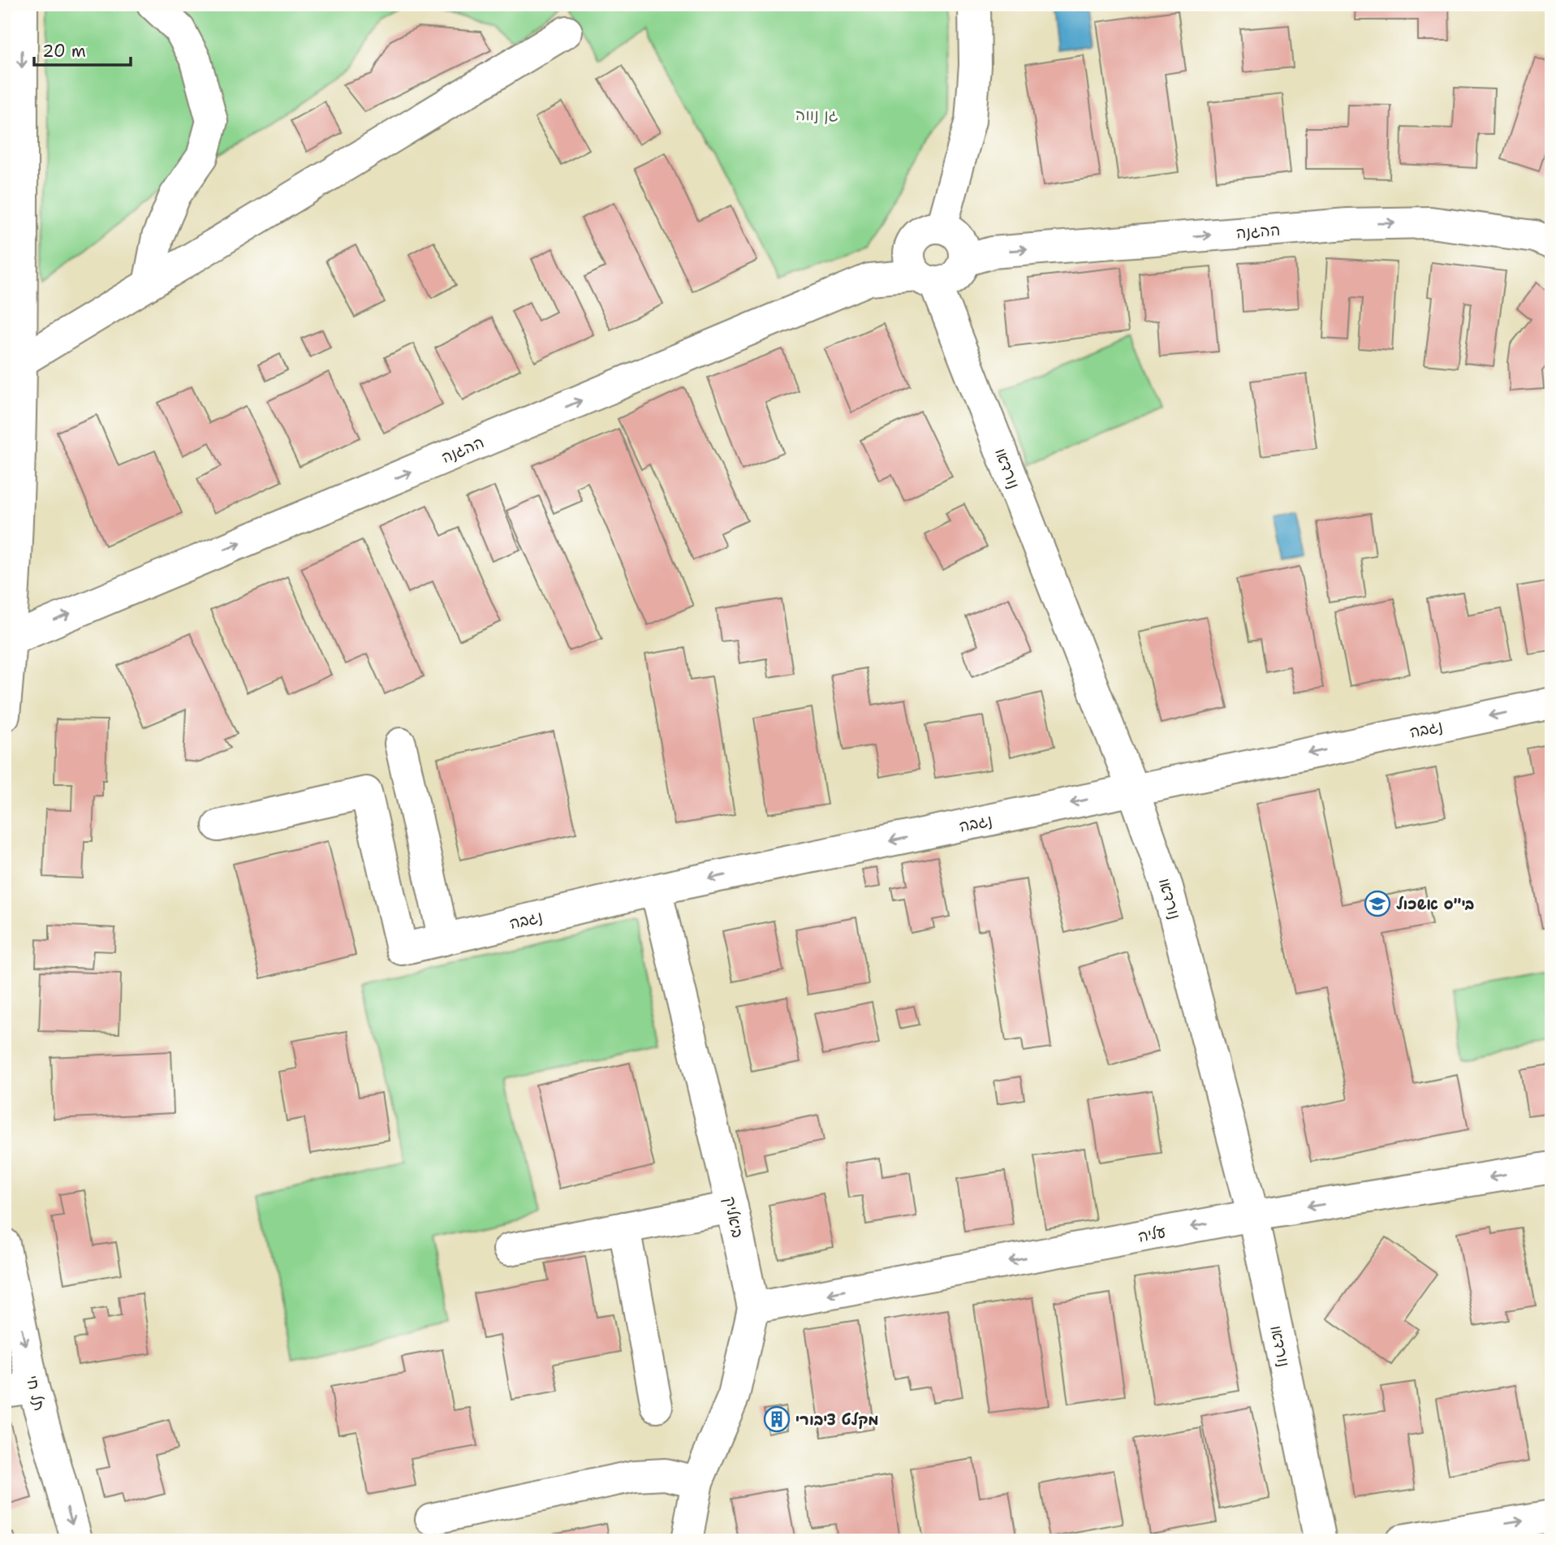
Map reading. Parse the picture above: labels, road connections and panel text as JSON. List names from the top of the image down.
{
  "streets": {
    "street": [
      "ההגנה",
      "נורדאו",
      "נגבה",
      "ביאליק",
      "עליה",
      "תל חי"
    ]
  },
  "crossings": [
    ["ההגנה", "נורדאו"],
    ["נורדאו", "נגבה"],
    ["נורדאו", "עליה"],
    ["נגבה", "ביאליק"],
    ["ביאליק", "עליה"]
  ],
  "one_way": [
    "ההגנה",
    "נגבה",
    "עליה",
    "תל חי"
  ],
  "parks": ["גן נווה"],
  "places": {
    "school or university": ["בי\"ס אשכול"],
    "building": ["מקלט ציבורי"]
  },
  "scale_bar": "20 m"
}
